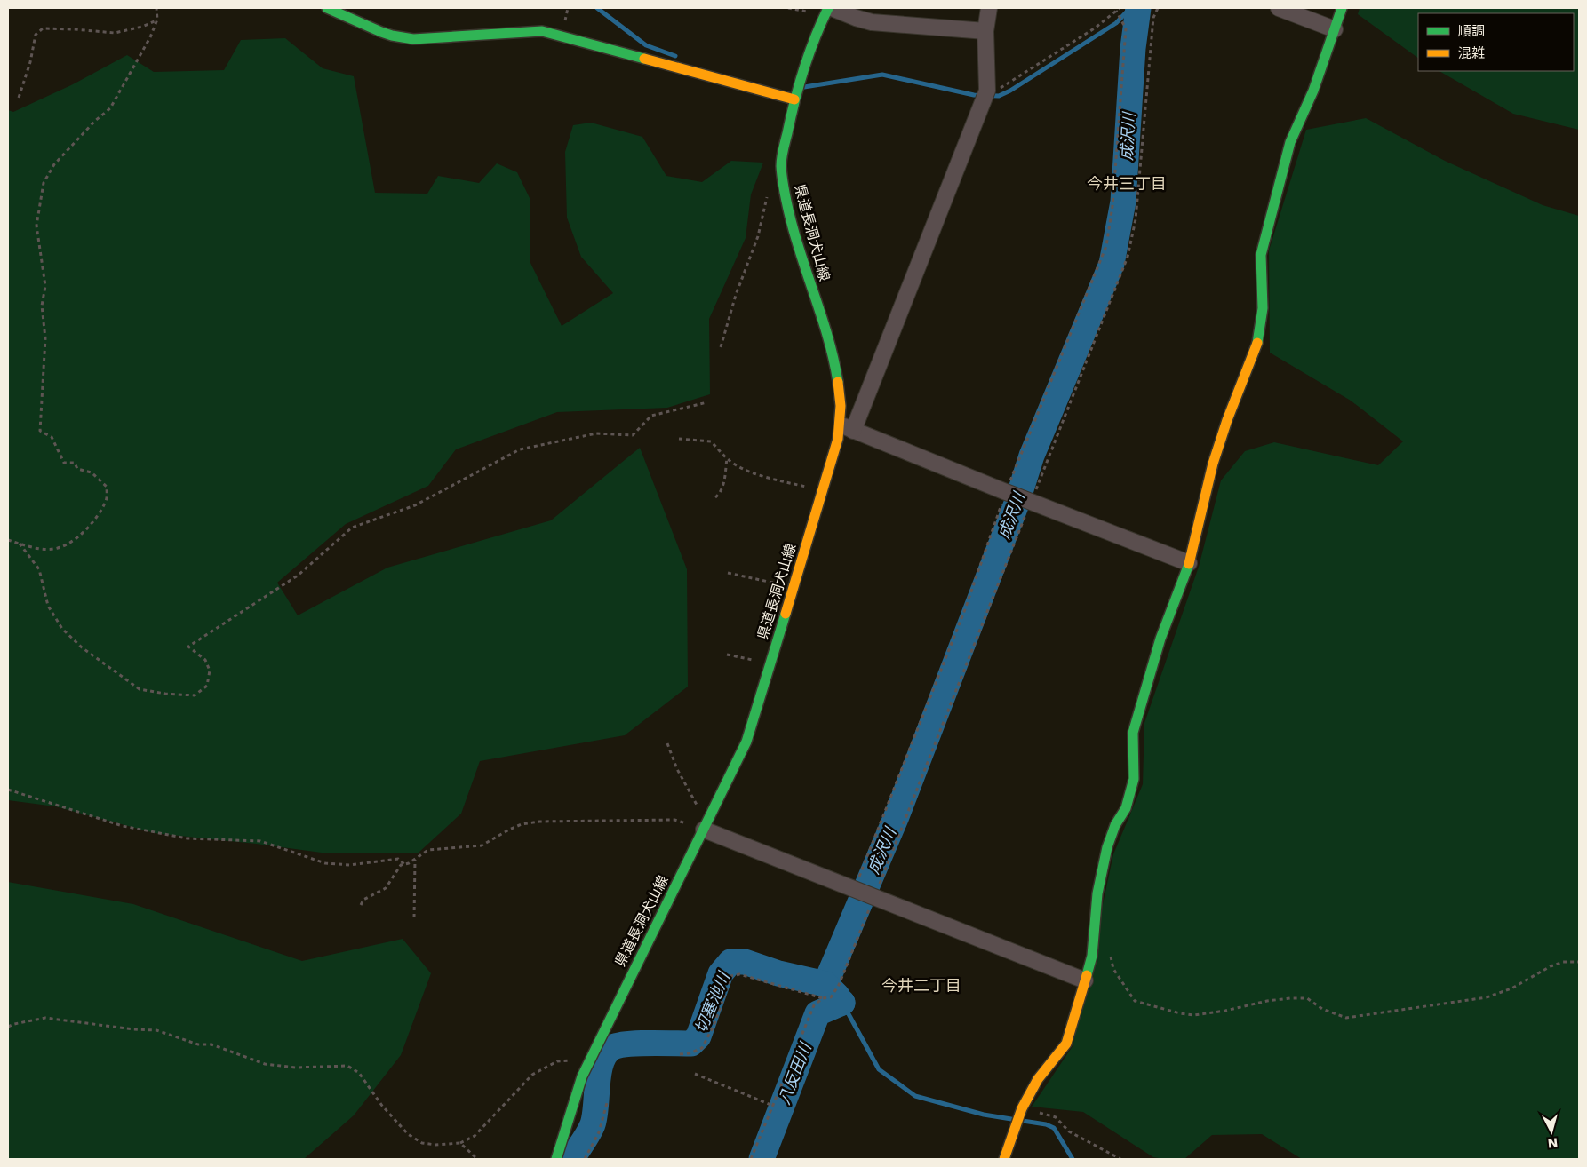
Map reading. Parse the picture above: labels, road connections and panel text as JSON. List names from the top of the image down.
{
  "streets": {
    "street": ["県道長洞犬山線"]
  },
  "districts": ["今井三丁目", "今井二丁目"],
  "water": ["成沢川", "切塞池川", "八反田川"],
  "legend": ["順調", "混雑"],
  "north": "bottom"
}
